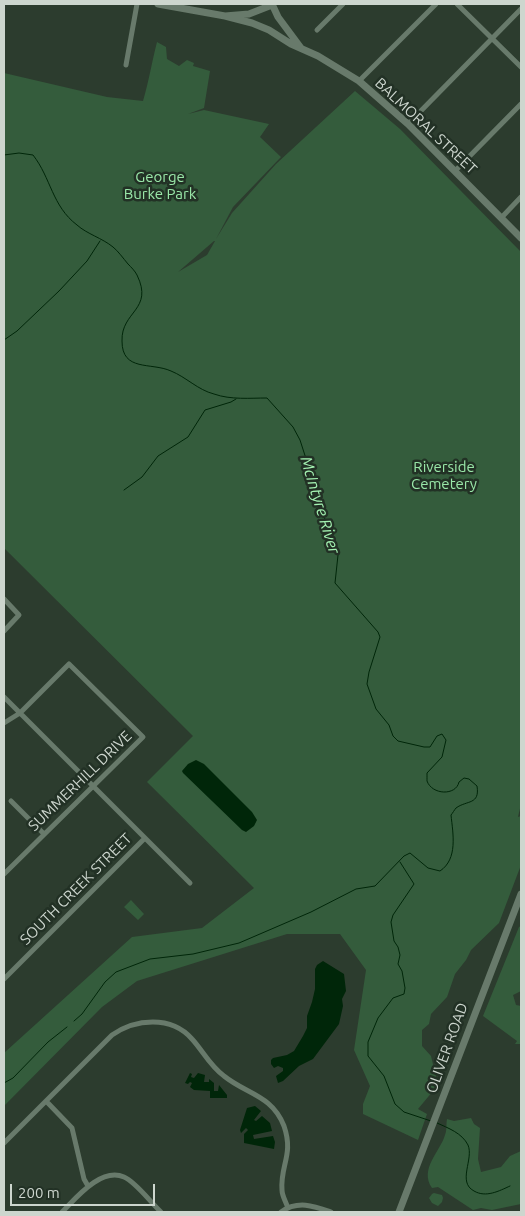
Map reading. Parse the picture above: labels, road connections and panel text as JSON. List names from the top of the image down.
{
  "streets": {
    "main road": ["BALMORAL STREET", "OLIVER ROAD"],
    "street": ["SUMMERHILL DRIVE", "SOUTH CREEK STREET"]
  },
  "water": ["McIntyre River"],
  "parks": ["George Burke Park", "Riverside Cemetery"],
  "scale_bar": "200 m"
}
